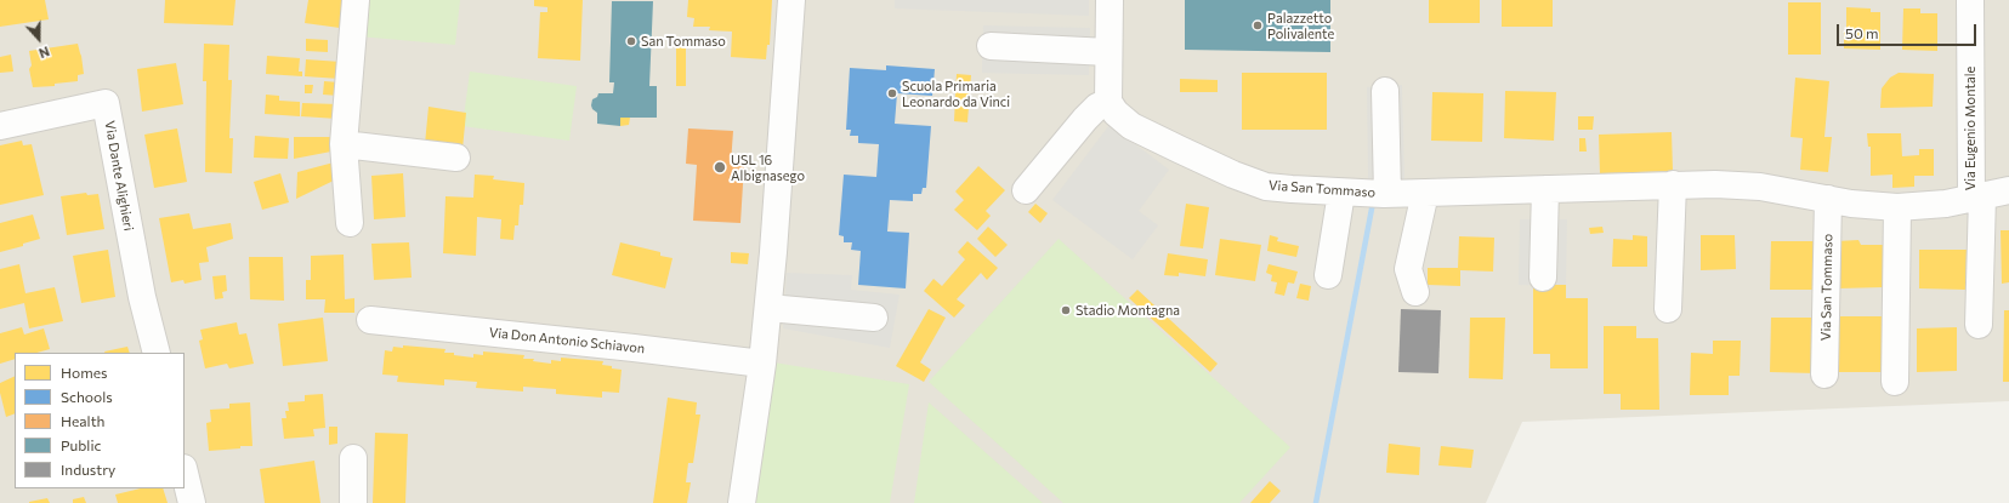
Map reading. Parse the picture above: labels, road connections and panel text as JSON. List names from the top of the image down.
{
  "streets": {
    "street": [
      "Via Eugenio Montale",
      "Via Dante Alighieri",
      "Via San Tommaso",
      "Via Don Antonio Schiavon"
    ]
  },
  "crossings": [
    ["Via Eugenio Montale", "Via San Tommaso"]
  ],
  "places": [
    "Palazzetto Polivalente",
    "San Tommaso",
    "Scuola Primaria Leonardo da Vinci",
    "USL 16 Albignasego",
    "Stadio Montagna"
  ],
  "legend": [
    "Homes",
    "Schools",
    "Health",
    "Public",
    "Industry"
  ],
  "scale_bar": "50 m",
  "north": "bottom"
}
